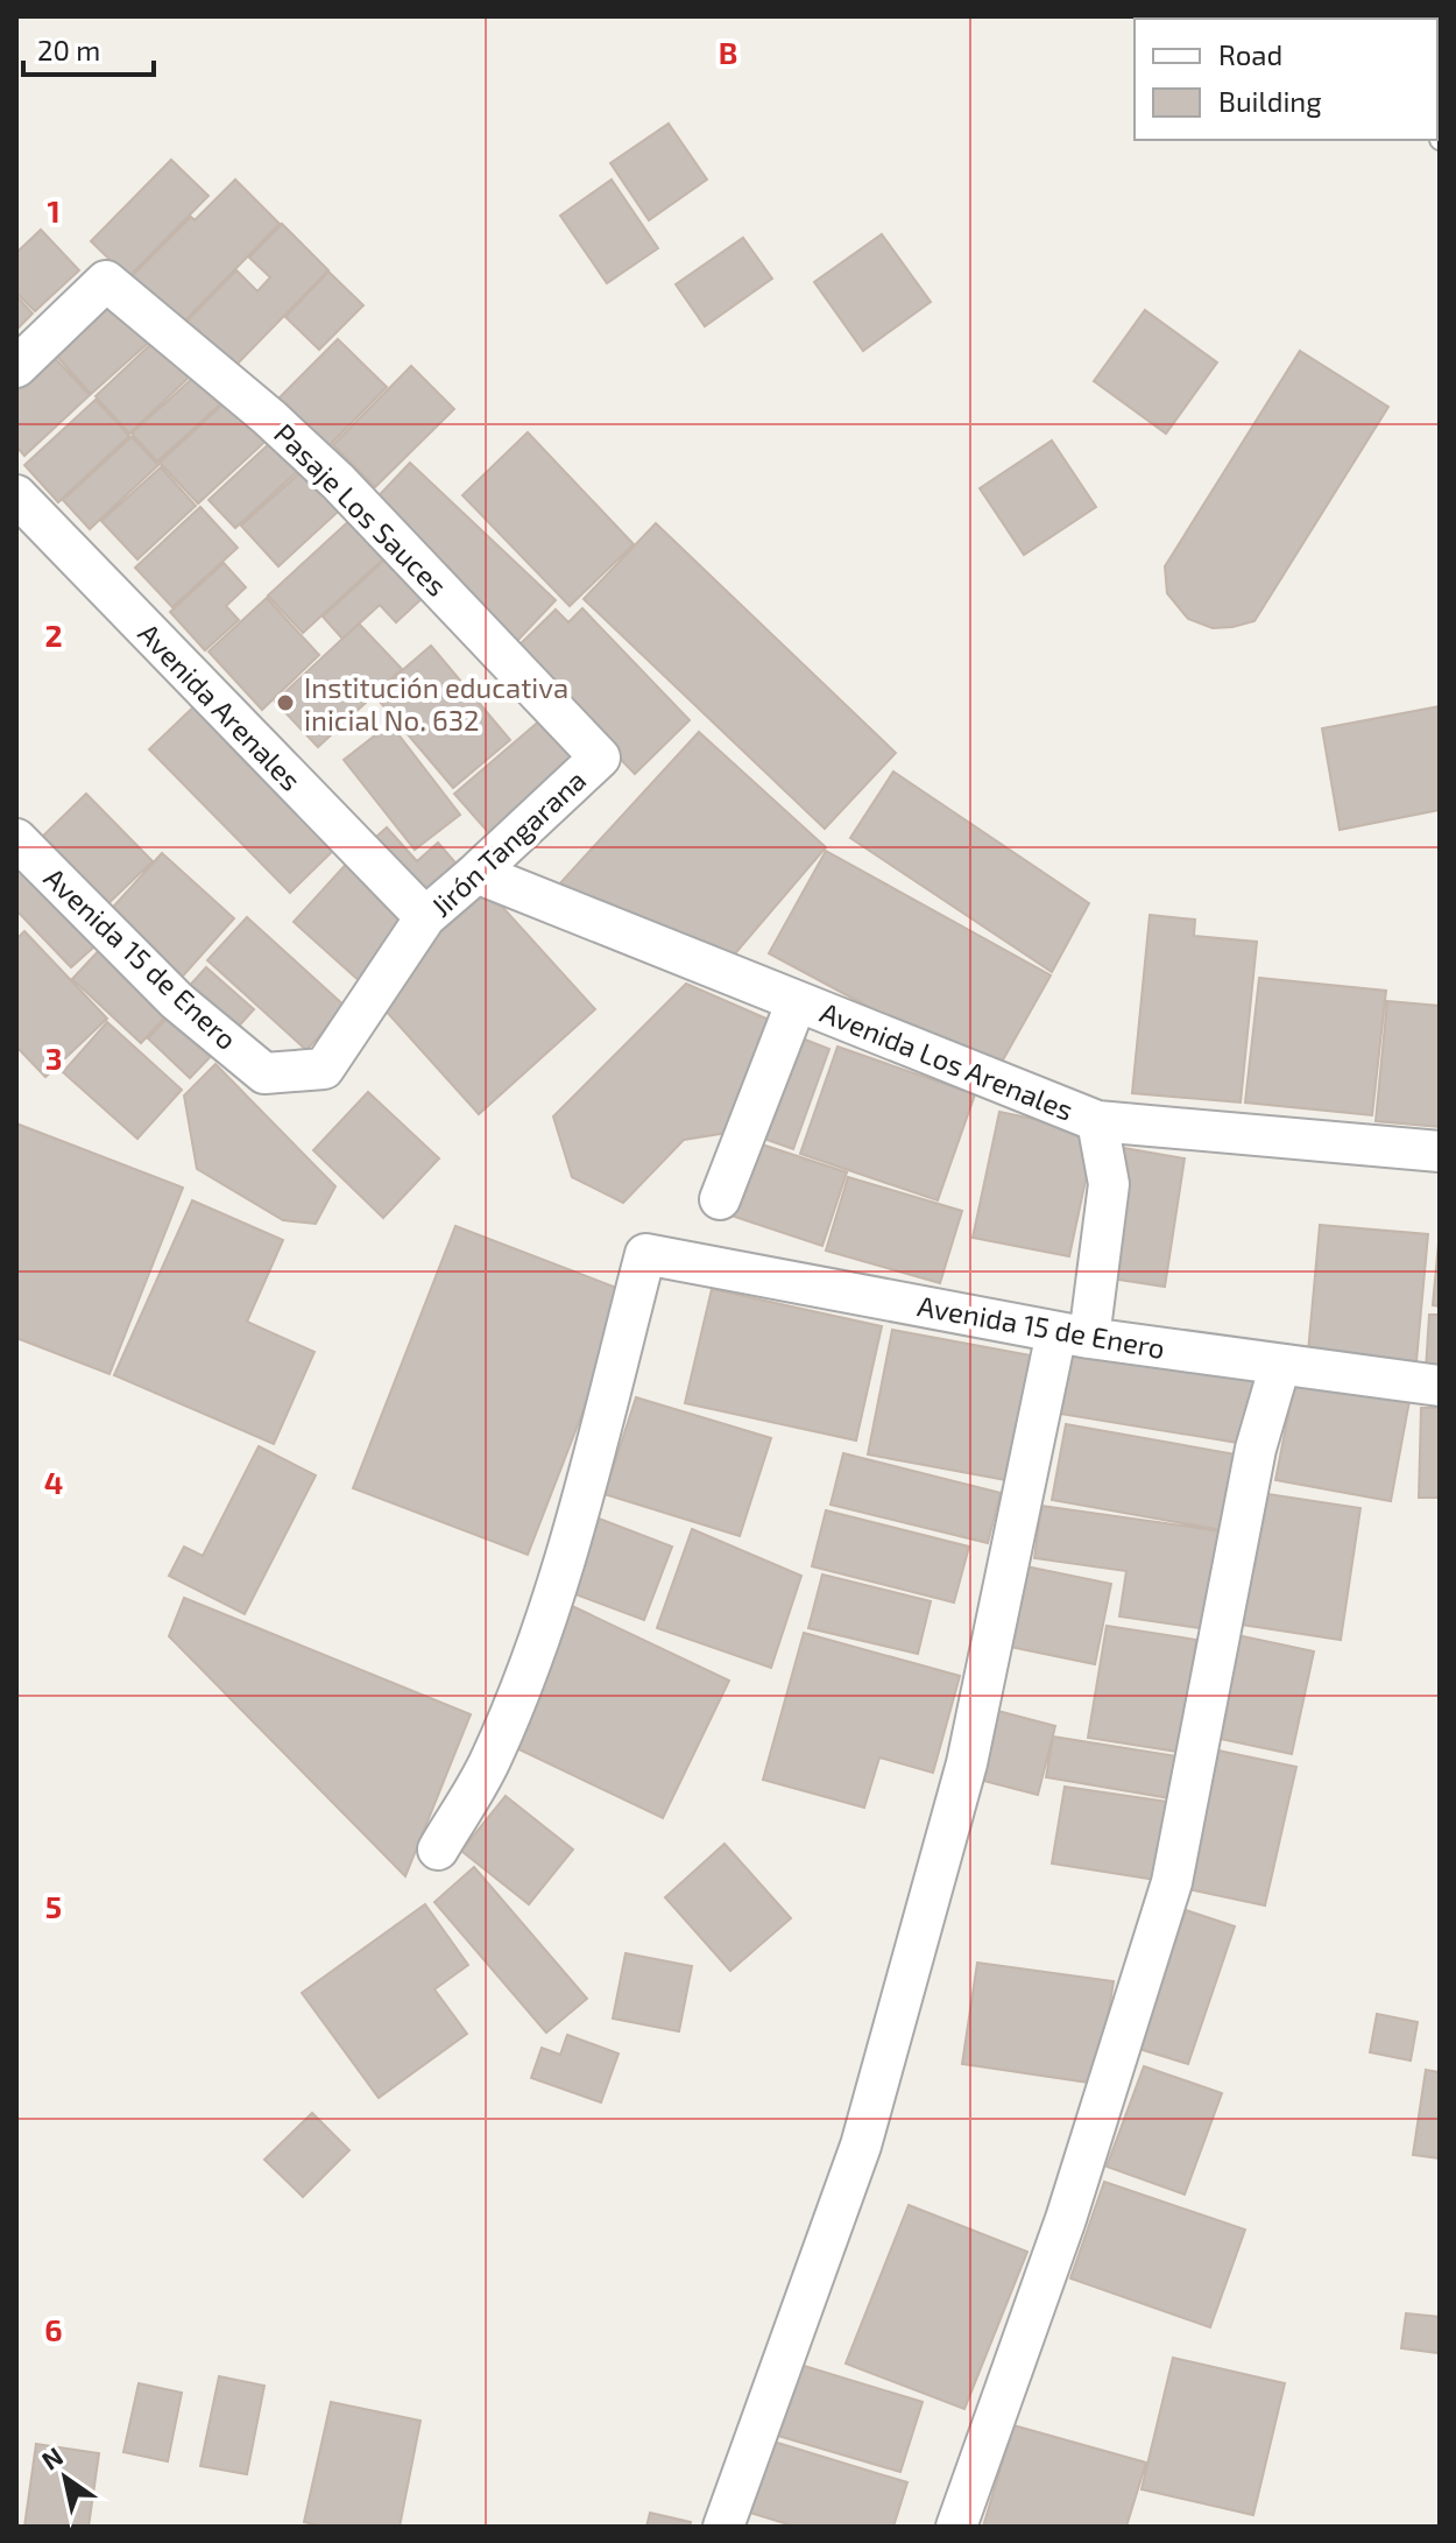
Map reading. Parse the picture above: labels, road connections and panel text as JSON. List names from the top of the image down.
{
  "streets": {
    "street": [
      "Pasaje Los Sauces",
      "Avenida Arenales",
      "Jirón Tangarana",
      "Avenida 15 de Enero",
      "Avenida Los Arenales"
    ]
  },
  "crossings": [
    ["Pasaje Los Sauces", "Jirón Tangarana"],
    ["Avenida Arenales", "Jirón Tangarana"],
    ["Jirón Tangarana", "Avenida 15 de Enero"],
    ["Jirón Tangarana", "Avenida Los Arenales"]
  ],
  "places": ["Institución educativa inicial No. 632"],
  "legend": ["Road", "Building"],
  "scale_bar": "20 m",
  "north": "top left",
  "grid": {
    "columns": ["B"],
    "rows": [
      "1",
      "2",
      "3",
      "4",
      "5",
      "6"
    ]
  }
}
